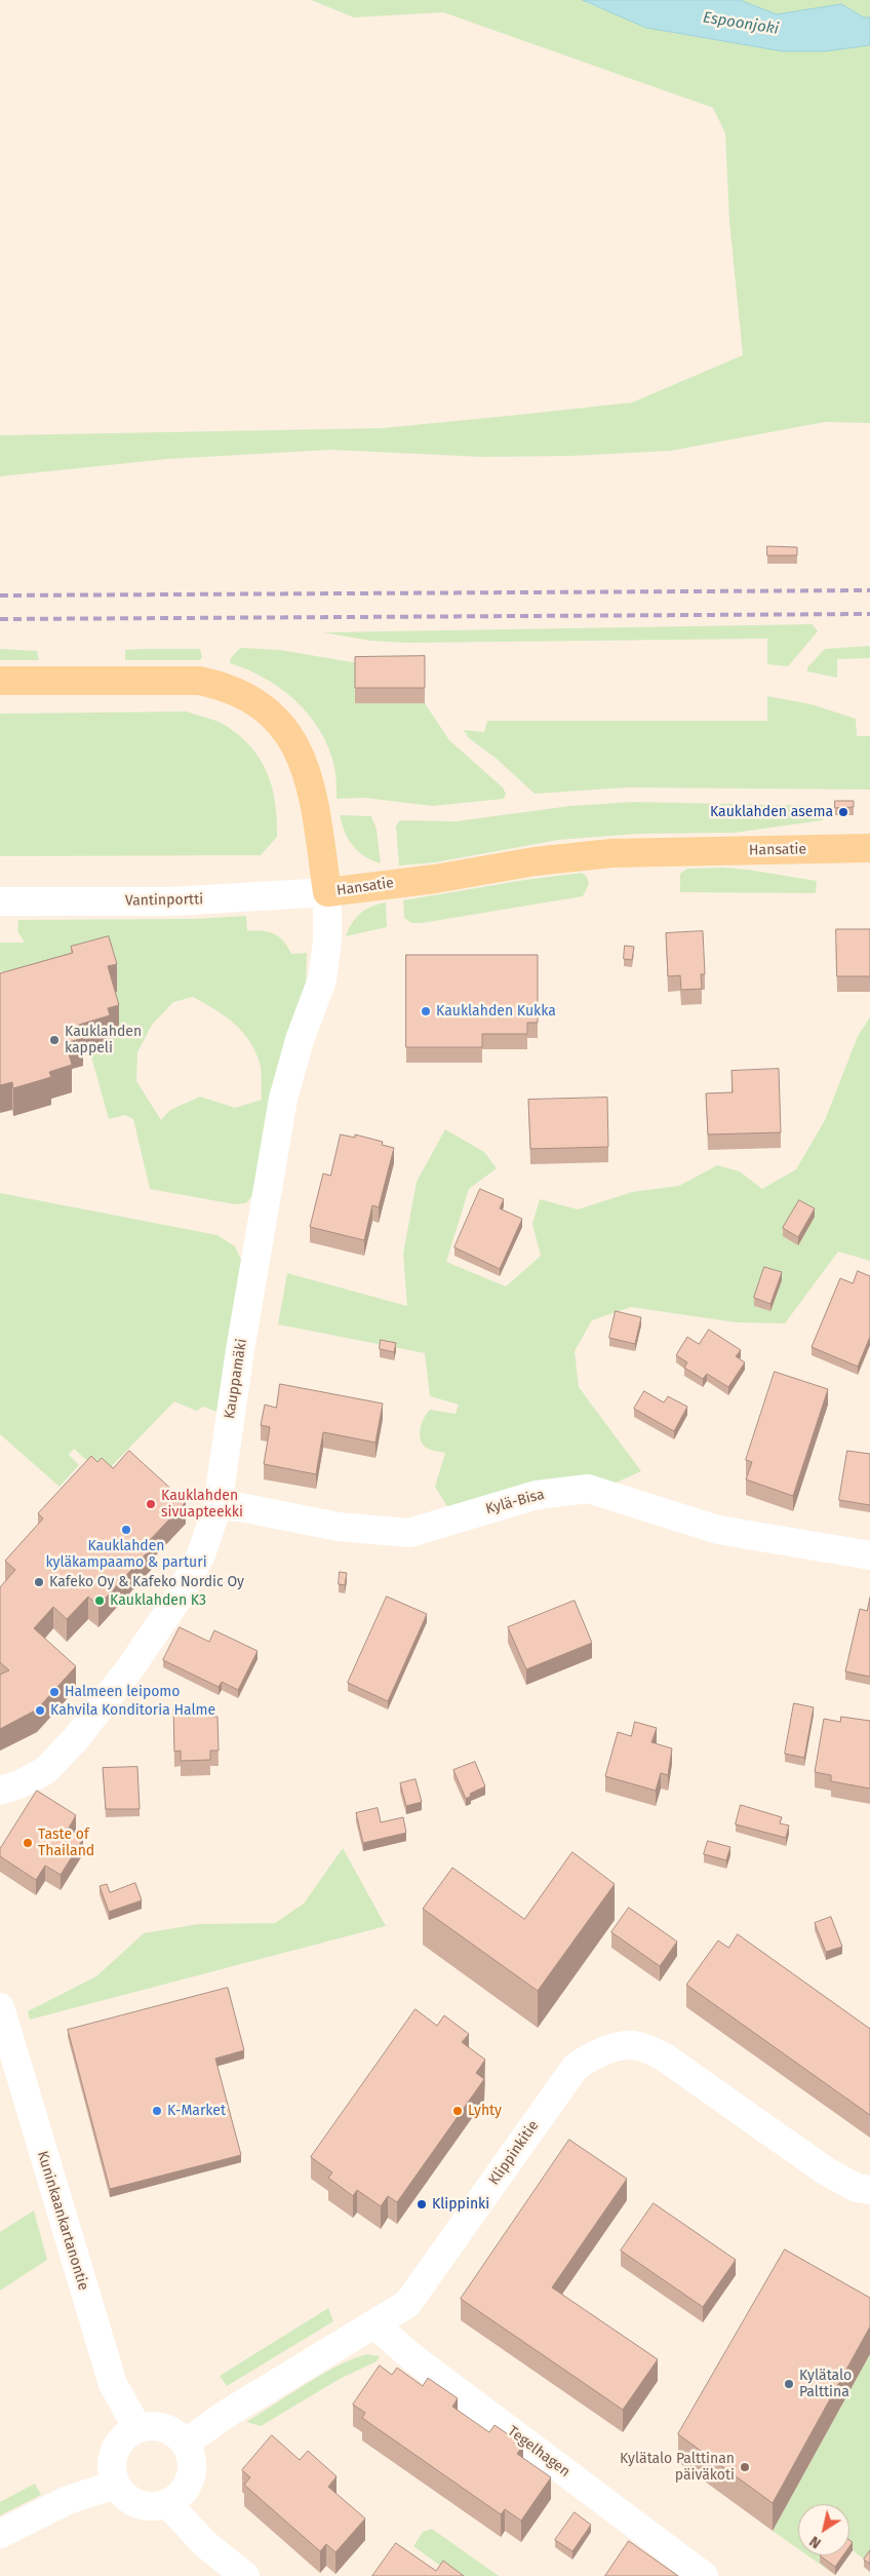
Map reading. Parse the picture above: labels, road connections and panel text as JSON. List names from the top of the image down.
{
  "streets": {
    "main road": ["Hansatie"],
    "street": [
      "Vantinportti",
      "Kauppamäki",
      "Kylä-Bisa",
      "Klippinkitie",
      "Kuninkaankartanontie",
      "Tegelhagen"
    ]
  },
  "crossings": [
    ["Hansatie", "Vantinportti"],
    ["Hansatie", "Kauppamäki"],
    ["Vantinportti", "Kauppamäki"],
    ["Kauppamäki", "Kylä-Bisa"],
    ["Klippinkitie", "Kuninkaankartanontie"],
    ["Klippinkitie", "Tegelhagen"]
  ],
  "water": ["Espoonjoki"],
  "places": [
    "Kauklahden asema",
    "Kauklahden Kukka",
    "Kauklahden kappeli",
    "Kauklahden sivuapteekki",
    "Kauklahden kyläkampaamo & parturi",
    "Kafeko Oy & Kafeko Nordic Oy",
    "Kauklahden K3",
    "Halmeen leipomo",
    "Kahvila Konditoria Halme",
    "Taste of Thailand",
    "K-Market",
    "Lyhty",
    "Klippinki",
    "Kylätalo Palttina",
    "Kylätalo Palttinan päiväkoti"
  ],
  "north": "bottom left"
}
